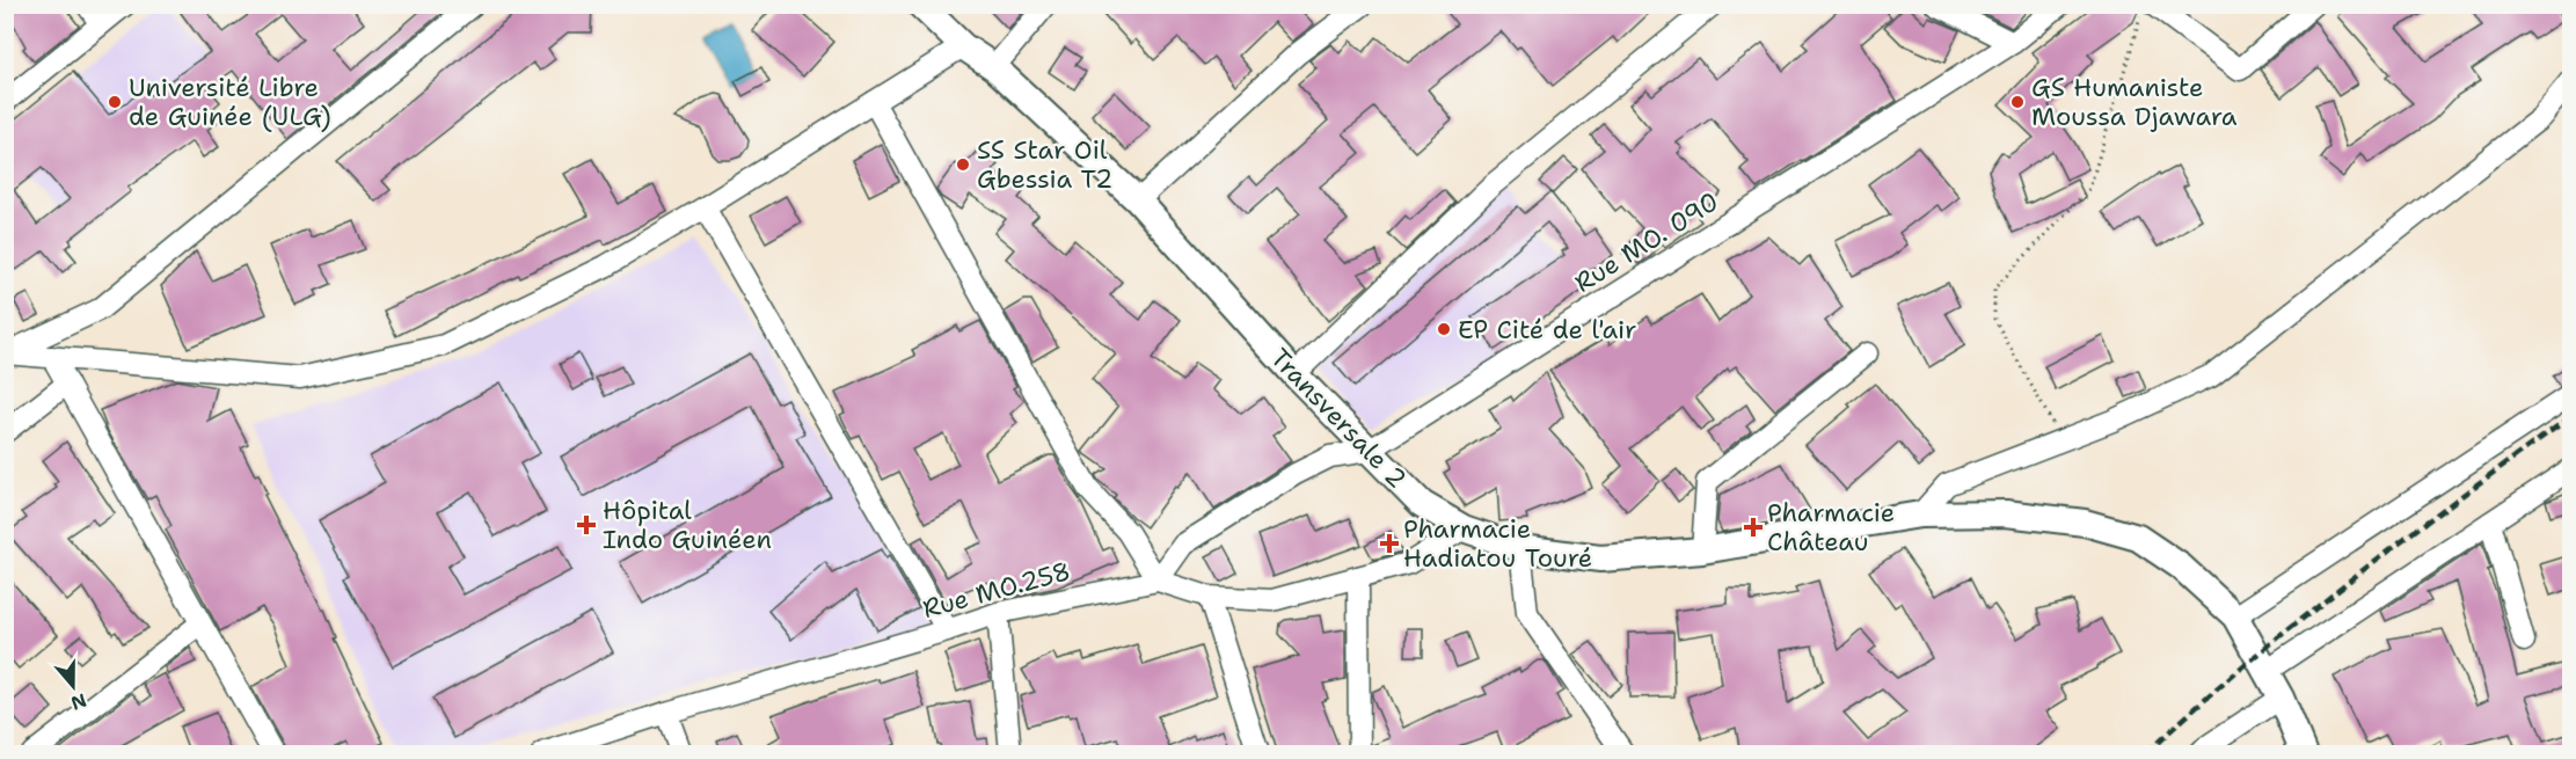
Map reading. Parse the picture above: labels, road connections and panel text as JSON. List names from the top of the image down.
{
  "streets": {
    "main road": ["Transversale 2"],
    "street": ["Rue MO. 090", "Rue MO.258"]
  },
  "crossings": [
    ["Rue MO. 090", "Transversale 2"],
    ["Rue MO. 090", "Rue MO.258"],
    ["Transversale 2", "Rue MO.258"]
  ],
  "places": {
    "other": [
      "Université Libre de Guinée (ULG)",
      "GS Humaniste Moussa Djawara",
      "SS Star Oil Gbessia T2",
      "EP Cité de l'air"
    ],
    "health": ["Hôpital Indo Guinéen", "Pharmacie Château", "Pharmacie Hadiatou Touré"]
  },
  "north": "bottom"
}
